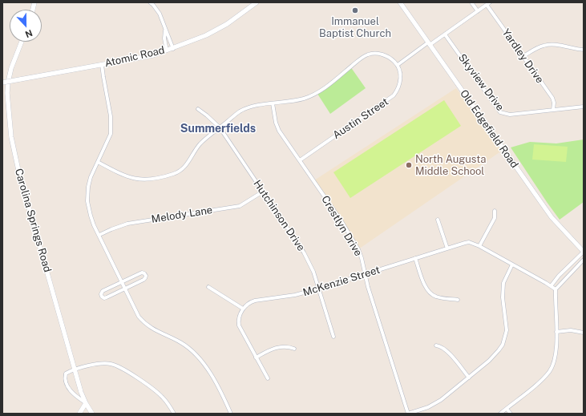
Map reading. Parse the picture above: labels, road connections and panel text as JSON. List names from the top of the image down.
{
  "streets": {
    "street": [
      "Yardley Drive",
      "Atomic Road",
      "Skyview Drive",
      "Austin Street",
      "Old Edgefield Road",
      "Melody Lane",
      "Hutchinson Drive",
      "Carolina Springs Road",
      "Crestlyn Drive",
      "McKenzie Street"
    ]
  },
  "crossings": [
    ["Yardley Drive", "Skyview Drive"],
    ["Austin Street", "Crestlyn Drive"],
    ["Melody Lane", "Hutchinson Drive"],
    ["Hutchinson Drive", "McKenzie Street"],
    ["Crestlyn Drive", "McKenzie Street"]
  ],
  "districts": ["Summerfields"],
  "places": ["Immanuel Baptist Church", "North Augusta Middle School"],
  "north": "bottom"
}
